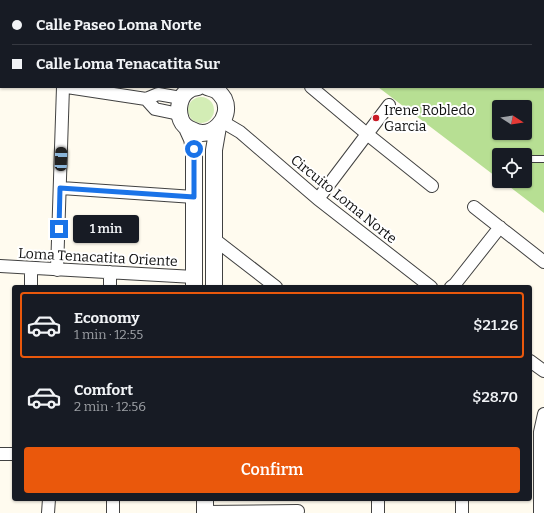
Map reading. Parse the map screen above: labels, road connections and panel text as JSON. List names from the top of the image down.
{
  "streets": {
    "street": ["Circuito Loma Norte", "Loma Tenacatita Oriente"]
  },
  "places": ["Irene Robledo Garcia"],
  "north": "right",
  "page": {
    "banner": ["Calle Paseo Loma Norte", "Calle Loma Tenacatita Sur"],
    "bubble": "1 min",
    "list": [
      {
        "name": "Economy",
        "note": "1 min · 12:55",
        "value": "$21.26"
      },
      {
        "name": "Comfort",
        "note": "2 min · 12:56",
        "value": "$28.70"
      }
    ],
    "buttons": "Confirm"
  }
}
